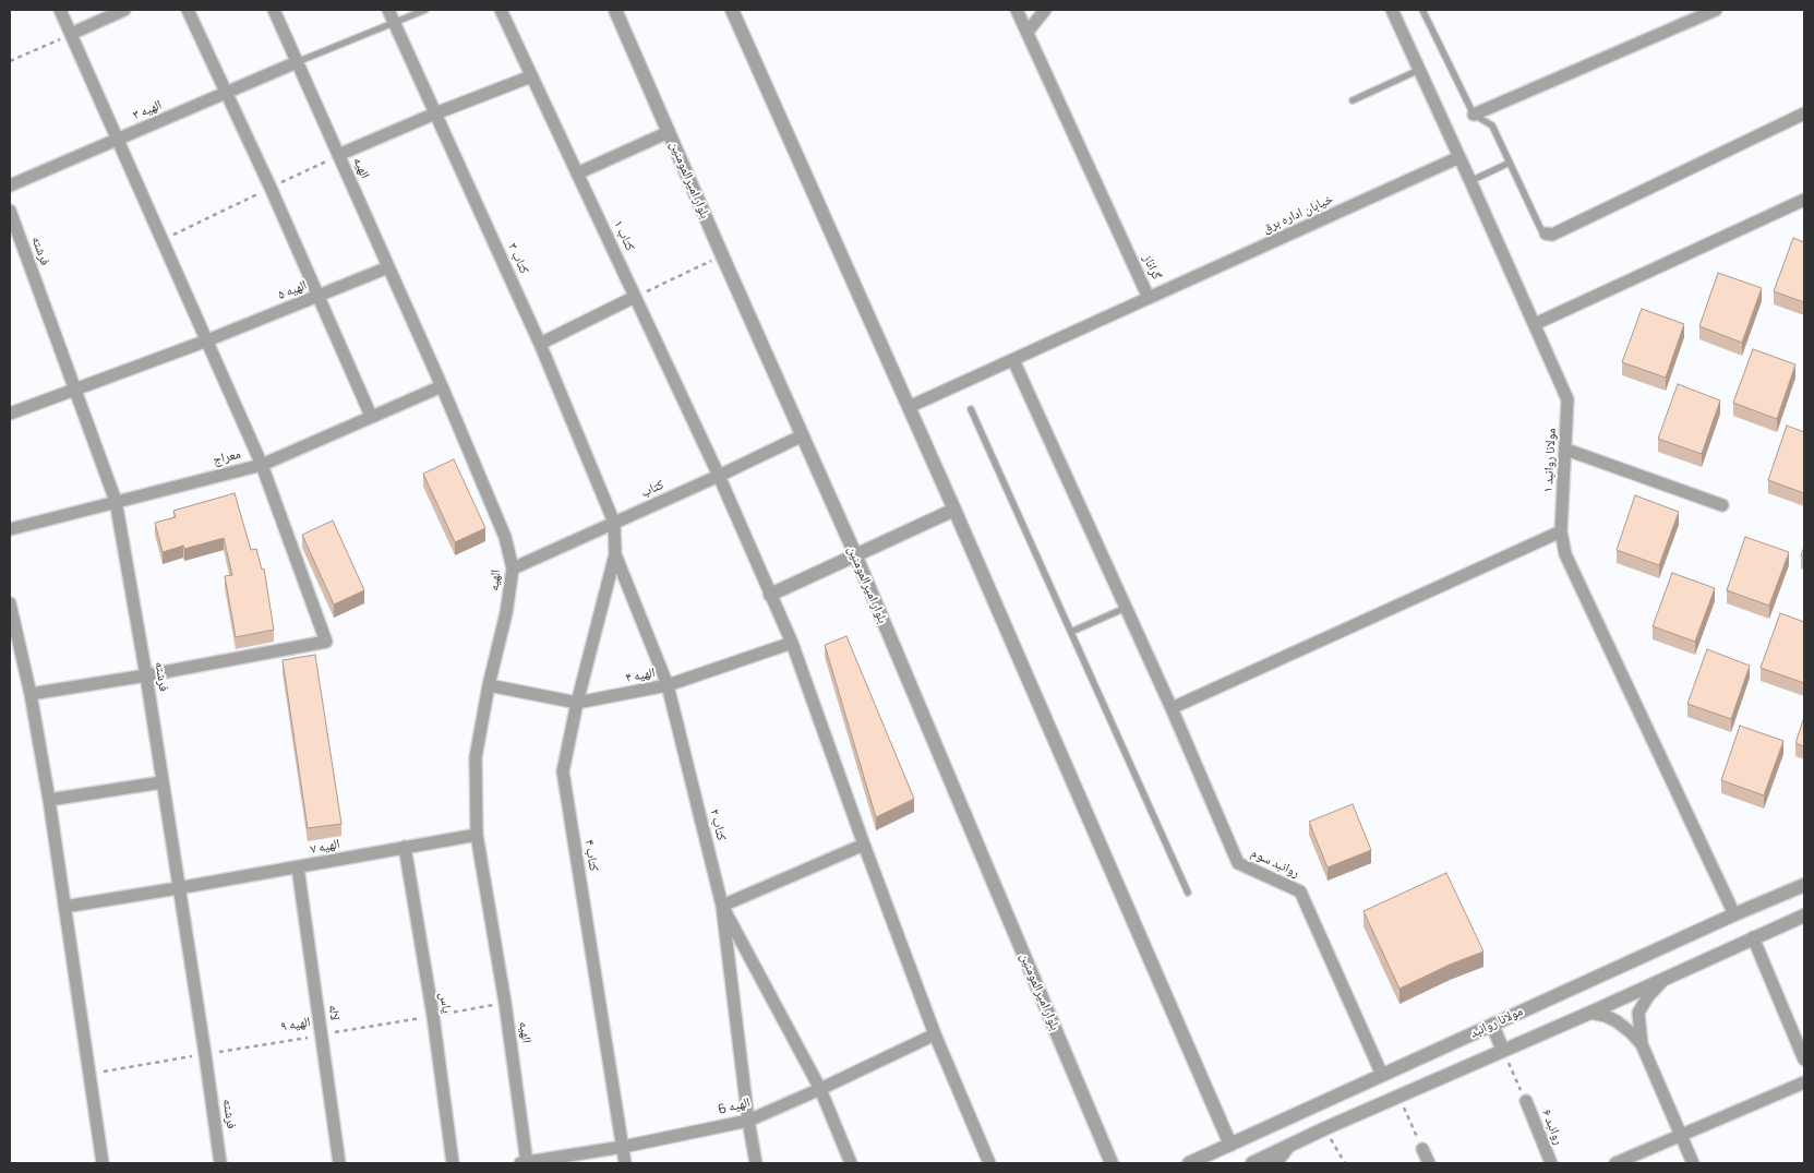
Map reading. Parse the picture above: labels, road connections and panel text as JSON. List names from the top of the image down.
{
  "streets": {
    "street": [
      "الهیه ۳",
      "الهیه",
      "بلوار امیرالمومنین",
      "خیابان اداره برق",
      "کتاب ۱",
      "فرشته",
      "کتاب ۳",
      "گراناز",
      "الهیه ۵",
      "معراج",
      "مولانا روانبد ۱",
      "کتاب",
      "الهیه ۴",
      "کتاب ۲",
      "الهیه ۷",
      "کتاب ۴",
      "روانبد سوم",
      "یاس",
      "لاله",
      "مولانا روانبد",
      "الهیه 6",
      "روانبد ۶"
    ],
    "path": ["الهیه ۹"]
  },
  "crossings": [
    ["الهیه ۳", "الهیه"],
    ["الهیه", "الهیه ۵"],
    ["الهیه", "معراج"],
    ["الهیه", "کتاب"],
    ["الهیه", "الهیه ۴"],
    ["الهیه", "الهیه ۷"],
    ["الهیه", "الهیه ۹"],
    ["الهیه", "الهیه 6"],
    ["بلوار امیرالمومنین", "کتاب"],
    ["خیابان اداره برق", "گراناز"],
    ["خیابان اداره برق", "مولانا روانبد ۱"],
    ["کتاب ۱", "کتاب"],
    ["کتاب ۱", "الهیه ۴"],
    ["کتاب ۱", "الهیه 6"],
    ["فرشته", "الهیه ۵"],
    ["فرشته", "معراج"],
    ["فرشته", "الهیه ۷"],
    ["فرشته", "الهیه ۹"],
    ["کتاب ۳", "کتاب"],
    ["گراناز", "روانبد سوم"],
    ["مولانا روانبد ۱", "مولانا روانبد"],
    ["الهیه ۴", "کتاب ۲"],
    ["الهیه ۴", "کتاب ۴"],
    ["کتاب ۲", "کتاب ۴"],
    ["کتاب ۲", "الهیه 6"],
    ["الهیه ۷", "یاس"],
    ["الهیه ۷", "لاله"],
    ["کتاب ۴", "الهیه 6"],
    ["روانبد سوم", "مولانا روانبد"],
    ["یاس", "الهیه ۹"],
    ["لاله", "الهیه ۹"]
  ]
}
